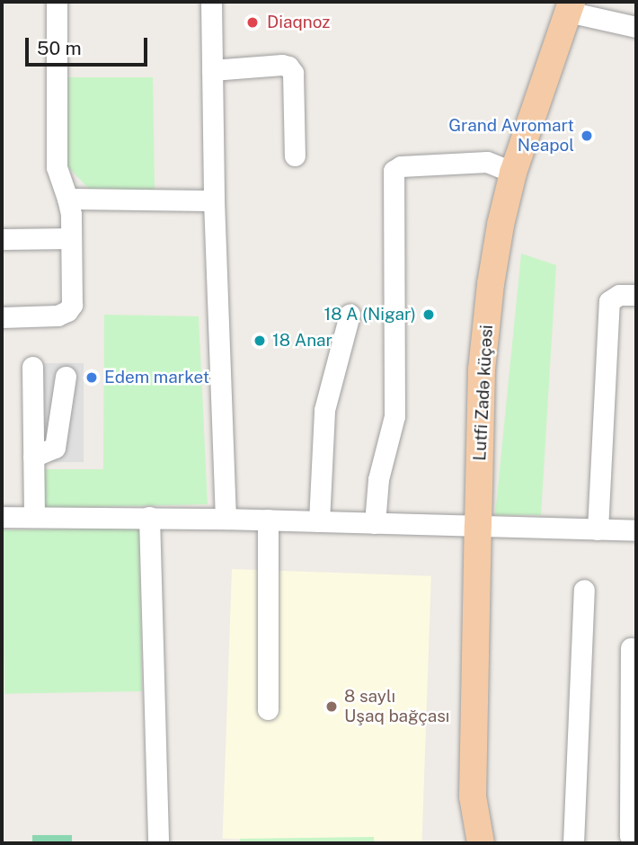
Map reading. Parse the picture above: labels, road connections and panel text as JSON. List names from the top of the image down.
{
  "streets": {
    "main road": ["Lutfi Zadə küçəsi"]
  },
  "places": [
    "Diaqnoz",
    "Grand Avromart Neapol",
    "18 A (Nigar)",
    "18 Anar",
    "Edem market",
    "8 saylı Uşaq bağçası"
  ],
  "scale_bar": "50 m"
}
